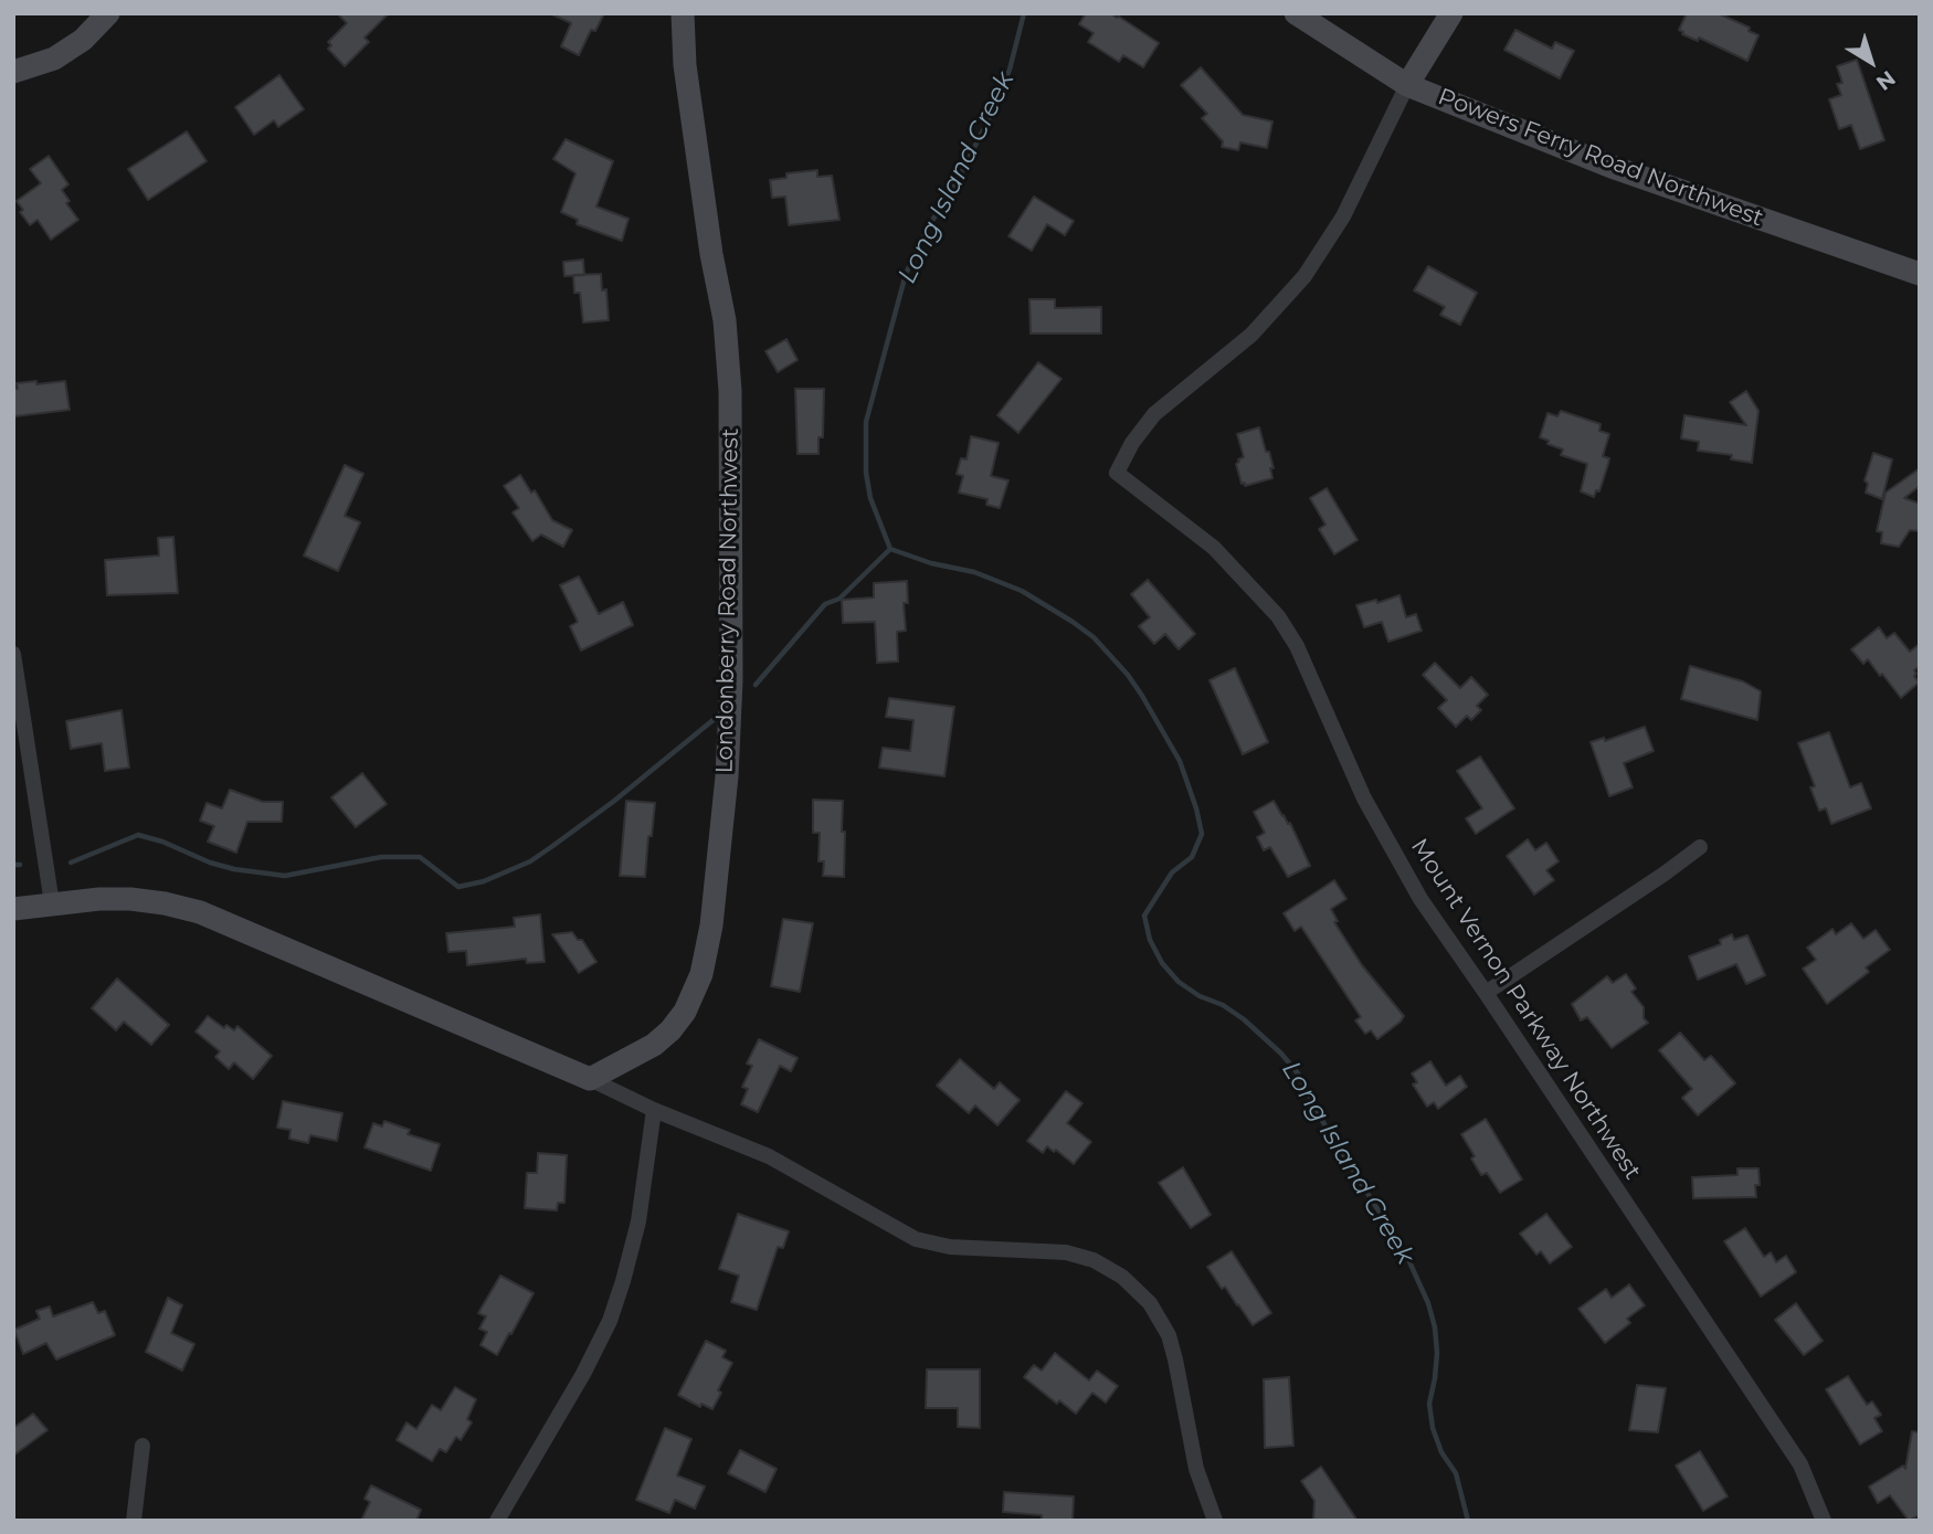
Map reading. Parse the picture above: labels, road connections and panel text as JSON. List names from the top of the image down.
{
  "streets": {
    "street": ["Powers Ferry Road Northwest", "Londonberry Road Northwest", "Mount Vernon Parkway Northwest"]
  },
  "crossings": [
    ["Powers Ferry Road Northwest", "Mount Vernon Parkway Northwest"]
  ],
  "water": ["Long Island Creek"],
  "north": "bottom right"
}
